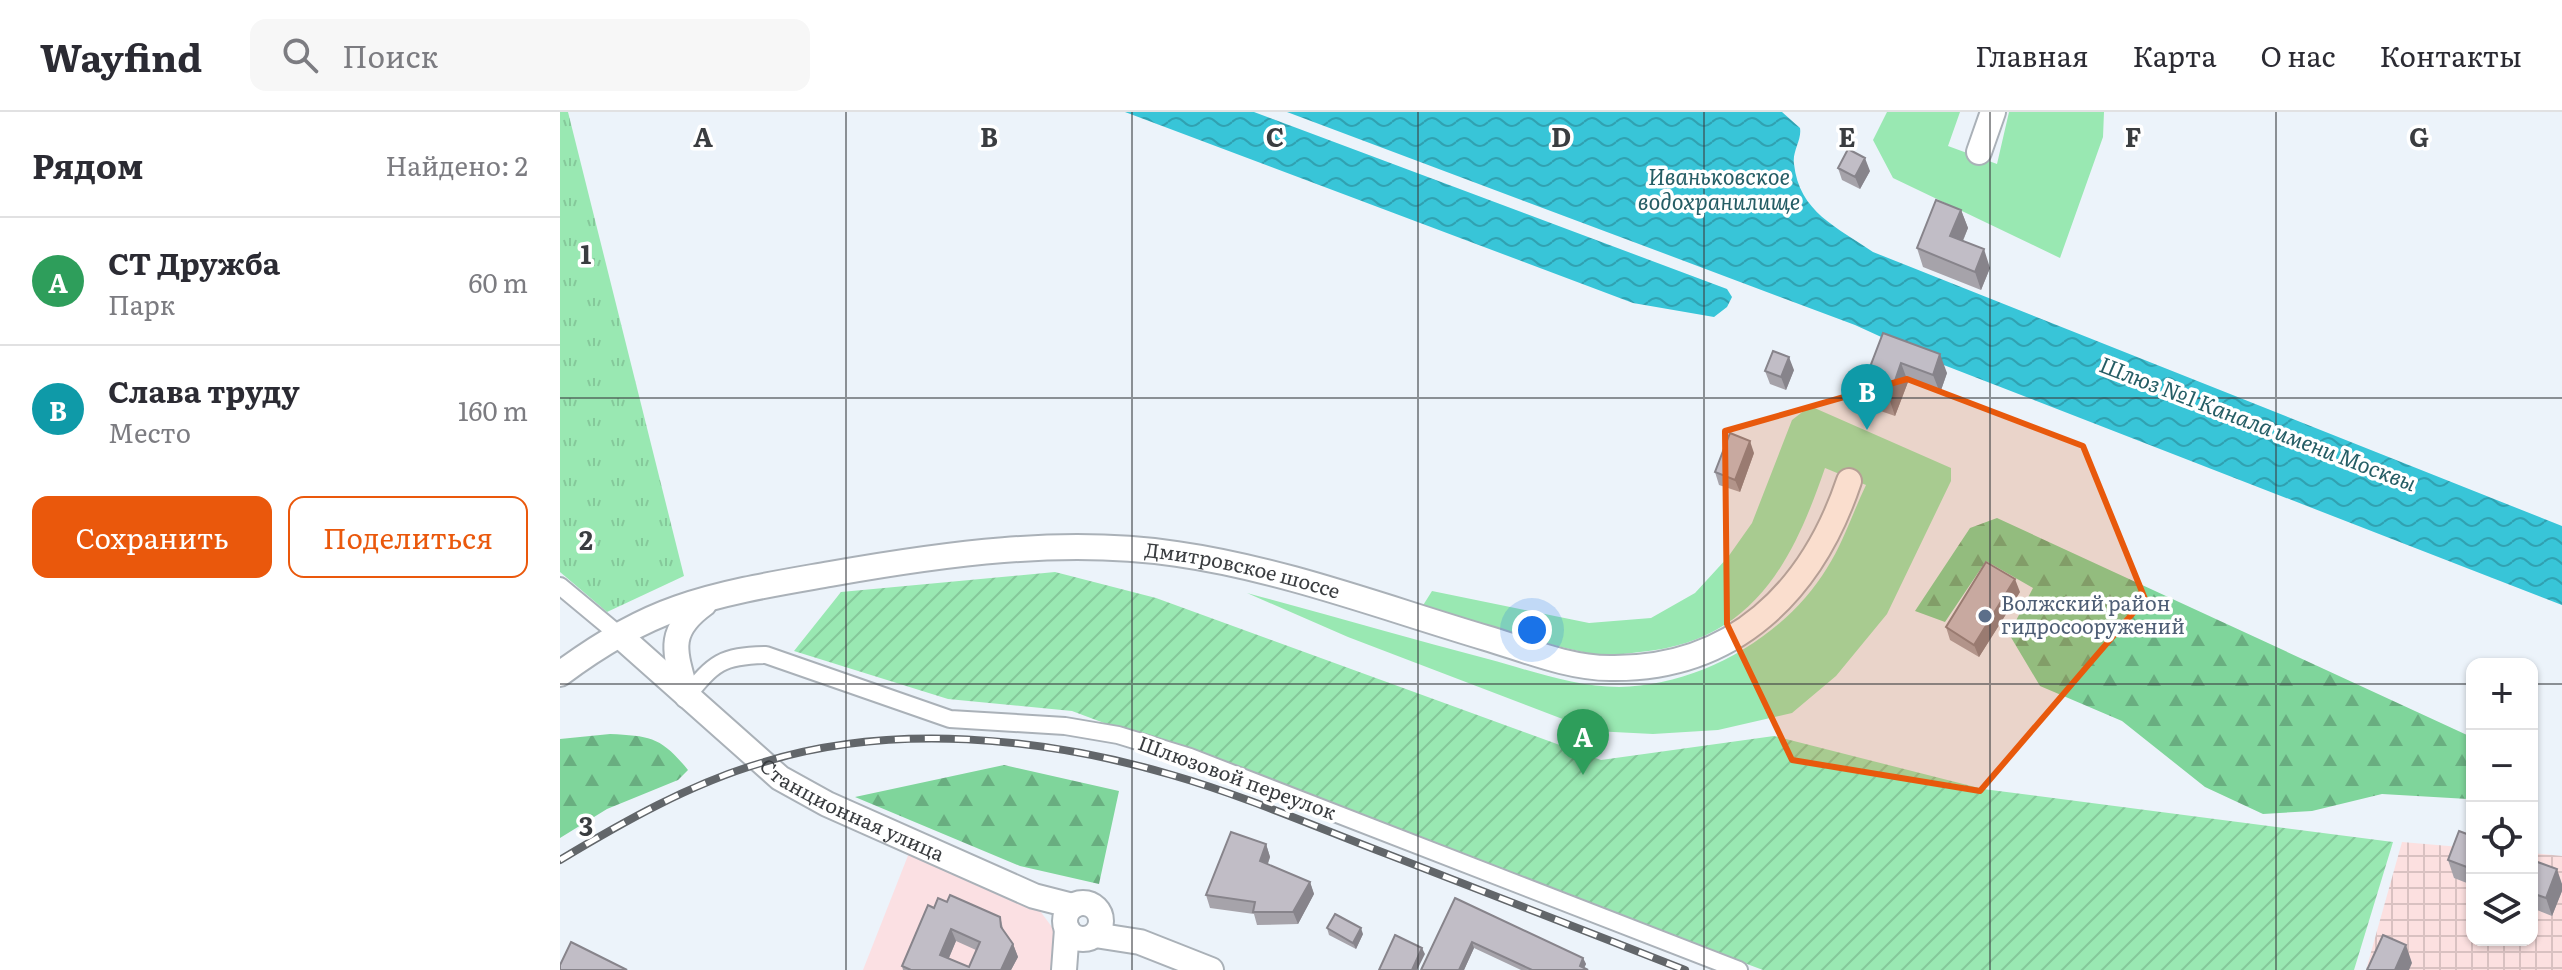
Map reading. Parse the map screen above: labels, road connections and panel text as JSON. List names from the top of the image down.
{
  "streets": {
    "street": ["Дмитровское шоссе", "Шлюзовой переулок", "Станционная улица"]
  },
  "crossings": [
    ["Дмитровское шоссе", "Станционная улица"],
    ["Шлюзовой переулок", "Станционная улица"]
  ],
  "water": ["Иваньковское водохранилище", "Шлюз №1 Канала имени Москвы"],
  "places": ["Волжский район гидросооружений"],
  "page": {
    "header": "Wayfind",
    "search": "Поиск",
    "nav": [
      "Главная",
      "Карта",
      "О нас",
      "Контакты"
    ],
    "heading": ["Рядом", "Найдено: 2"],
    "list": [
      {
        "mark": "A",
        "name": "СТ Дружба",
        "note": "Парк",
        "value": "60 m"
      },
      {
        "mark": "B",
        "name": "Слава труду",
        "note": "Место",
        "value": "160 m"
      }
    ],
    "pins": ["B", "A"],
    "buttons": ["Сохранить", "Поделиться"],
    "map_buttons": ["+", "−"]
  },
  "grid": {
    "columns": [
      "A",
      "B",
      "C",
      "D",
      "E",
      "F",
      "G"
    ],
    "rows": ["1", "2", "3"]
  }
}
